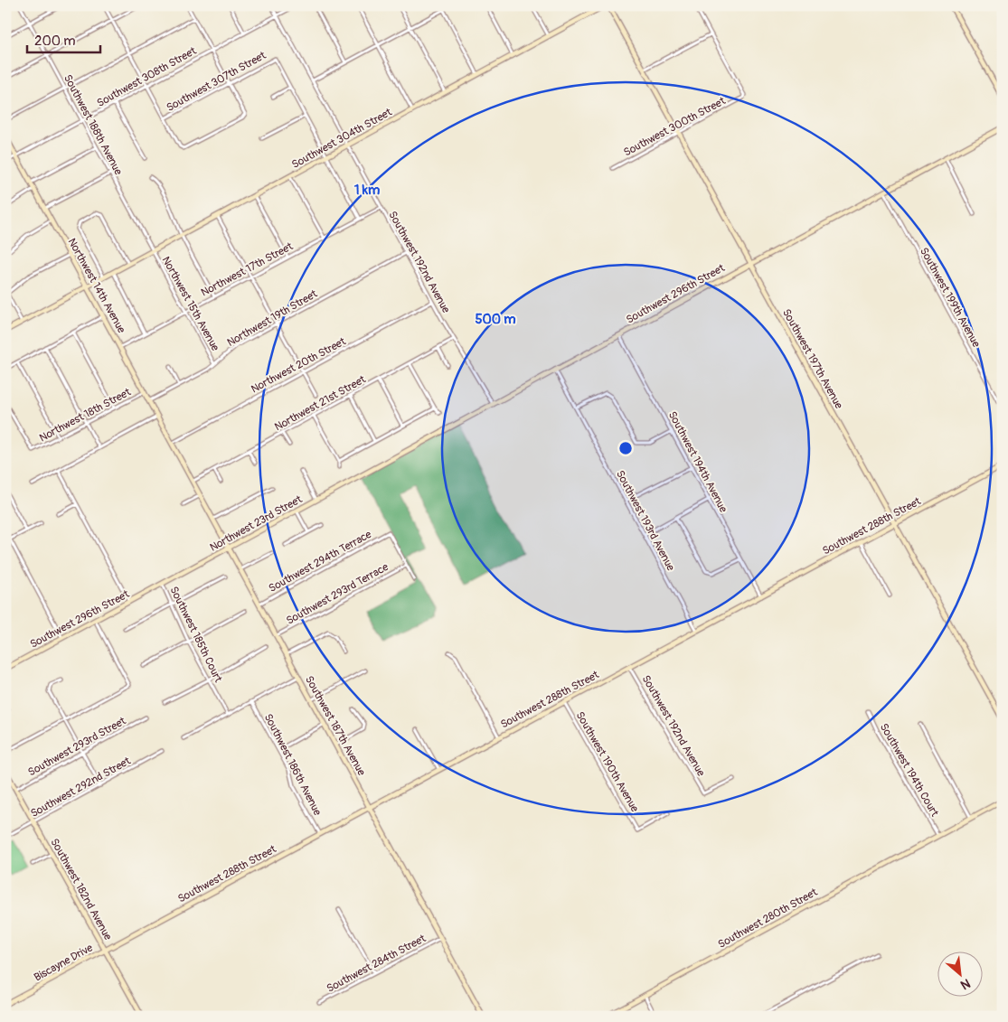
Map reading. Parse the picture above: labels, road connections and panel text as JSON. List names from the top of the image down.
{
  "streets": {
    "street": [
      "Southwest 308th Street",
      "Southwest 307th Street",
      "Southwest 188th Avenue",
      "Southwest 300th Street",
      "Southwest 304th Street",
      "Southwest 192nd Avenue",
      "Northwest 17th Street",
      "Northwest 14th Avenue",
      "Southwest 296th Street",
      "Southwest 199th Avenue",
      "Northwest 15th Avenue",
      "Northwest 19th Street",
      "Southwest 197th Avenue",
      "Northwest 20th Street",
      "Northwest 21st Street",
      "Northwest 18th Street",
      "Southwest 194th Avenue",
      "Southwest 193rd Avenue",
      "Northwest 23rd Street",
      "Southwest 288th Street",
      "Southwest 294th Terrace",
      "Southwest 293rd Terrace",
      "Southwest 185th Court",
      "Southwest 187th Avenue",
      "Southwest 293rd Street",
      "Southwest 190th Avenue",
      "Southwest 186th Avenue",
      "Southwest 194th Court",
      "Southwest 292nd Street",
      "Southwest 182nd Avenue",
      "Southwest 280th Street",
      "Biscayne Drive",
      "Southwest 284th Street"
    ]
  },
  "crossings": [
    ["Southwest 308th Street", "Southwest 188th Avenue"],
    ["Southwest 308th Street", "Southwest 192nd Avenue"],
    ["Southwest 308th Street", "Northwest 14th Avenue"],
    ["Southwest 188th Avenue", "Southwest 304th Street"],
    ["Southwest 188th Avenue", "Northwest 15th Avenue"],
    ["Southwest 300th Street", "Southwest 197th Avenue"],
    ["Southwest 304th Street", "Southwest 192nd Avenue"],
    ["Southwest 304th Street", "Northwest 14th Avenue"],
    ["Southwest 304th Street", "Northwest 15th Avenue"],
    ["Southwest 192nd Avenue", "Northwest 17th Street"],
    ["Southwest 192nd Avenue", "Southwest 296th Street"],
    ["Southwest 192nd Avenue", "Northwest 19th Street"],
    ["Southwest 192nd Avenue", "Northwest 20th Street"],
    ["Southwest 192nd Avenue", "Northwest 21st Street"],
    ["Southwest 192nd Avenue", "Southwest 288th Street"],
    ["Northwest 17th Street", "Northwest 14th Avenue"],
    ["Northwest 17th Street", "Northwest 15th Avenue"],
    ["Northwest 14th Avenue", "Northwest 19th Street"],
    ["Northwest 14th Avenue", "Northwest 20th Street"],
    ["Northwest 14th Avenue", "Northwest 18th Street"],
    ["Northwest 14th Avenue", "Southwest 187th Avenue"],
    ["Southwest 296th Street", "Southwest 199th Avenue"],
    ["Southwest 296th Street", "Southwest 197th Avenue"],
    ["Southwest 296th Street", "Southwest 194th Avenue"],
    ["Southwest 296th Street", "Southwest 193rd Avenue"],
    ["Southwest 296th Street", "Northwest 23rd Street"],
    ["Southwest 296th Street", "Southwest 185th Court"],
    ["Northwest 15th Avenue", "Northwest 19th Street"],
    ["Southwest 197th Avenue", "Southwest 288th Street"],
    ["Northwest 20th Street", "Southwest 187th Avenue"],
    ["Northwest 21st Street", "Southwest 187th Avenue"],
    ["Southwest 194th Avenue", "Southwest 288th Street"],
    ["Southwest 193rd Avenue", "Southwest 288th Street"],
    ["Northwest 23rd Street", "Southwest 185th Court"],
    ["Northwest 23rd Street", "Southwest 187th Avenue"],
    ["Southwest 288th Street", "Southwest 187th Avenue"],
    ["Southwest 288th Street", "Southwest 190th Avenue"],
    ["Southwest 288th Street", "Southwest 186th Avenue"],
    ["Southwest 288th Street", "Southwest 182nd Avenue"],
    ["Southwest 288th Street", "Biscayne Drive"],
    ["Southwest 294th Terrace", "Southwest 293rd Terrace"],
    ["Southwest 294th Terrace", "Southwest 187th Avenue"],
    ["Southwest 293rd Terrace", "Southwest 187th Avenue"],
    ["Southwest 187th Avenue", "Southwest 284th Street"],
    ["Southwest 293rd Street", "Southwest 182nd Avenue"],
    ["Southwest 194th Court", "Southwest 280th Street"],
    ["Southwest 292nd Street", "Southwest 182nd Avenue"],
    ["Southwest 182nd Avenue", "Biscayne Drive"]
  ],
  "scale_bar": "200 m",
  "north": "bottom right",
  "rings": ["1 km", "500 m"]
}
